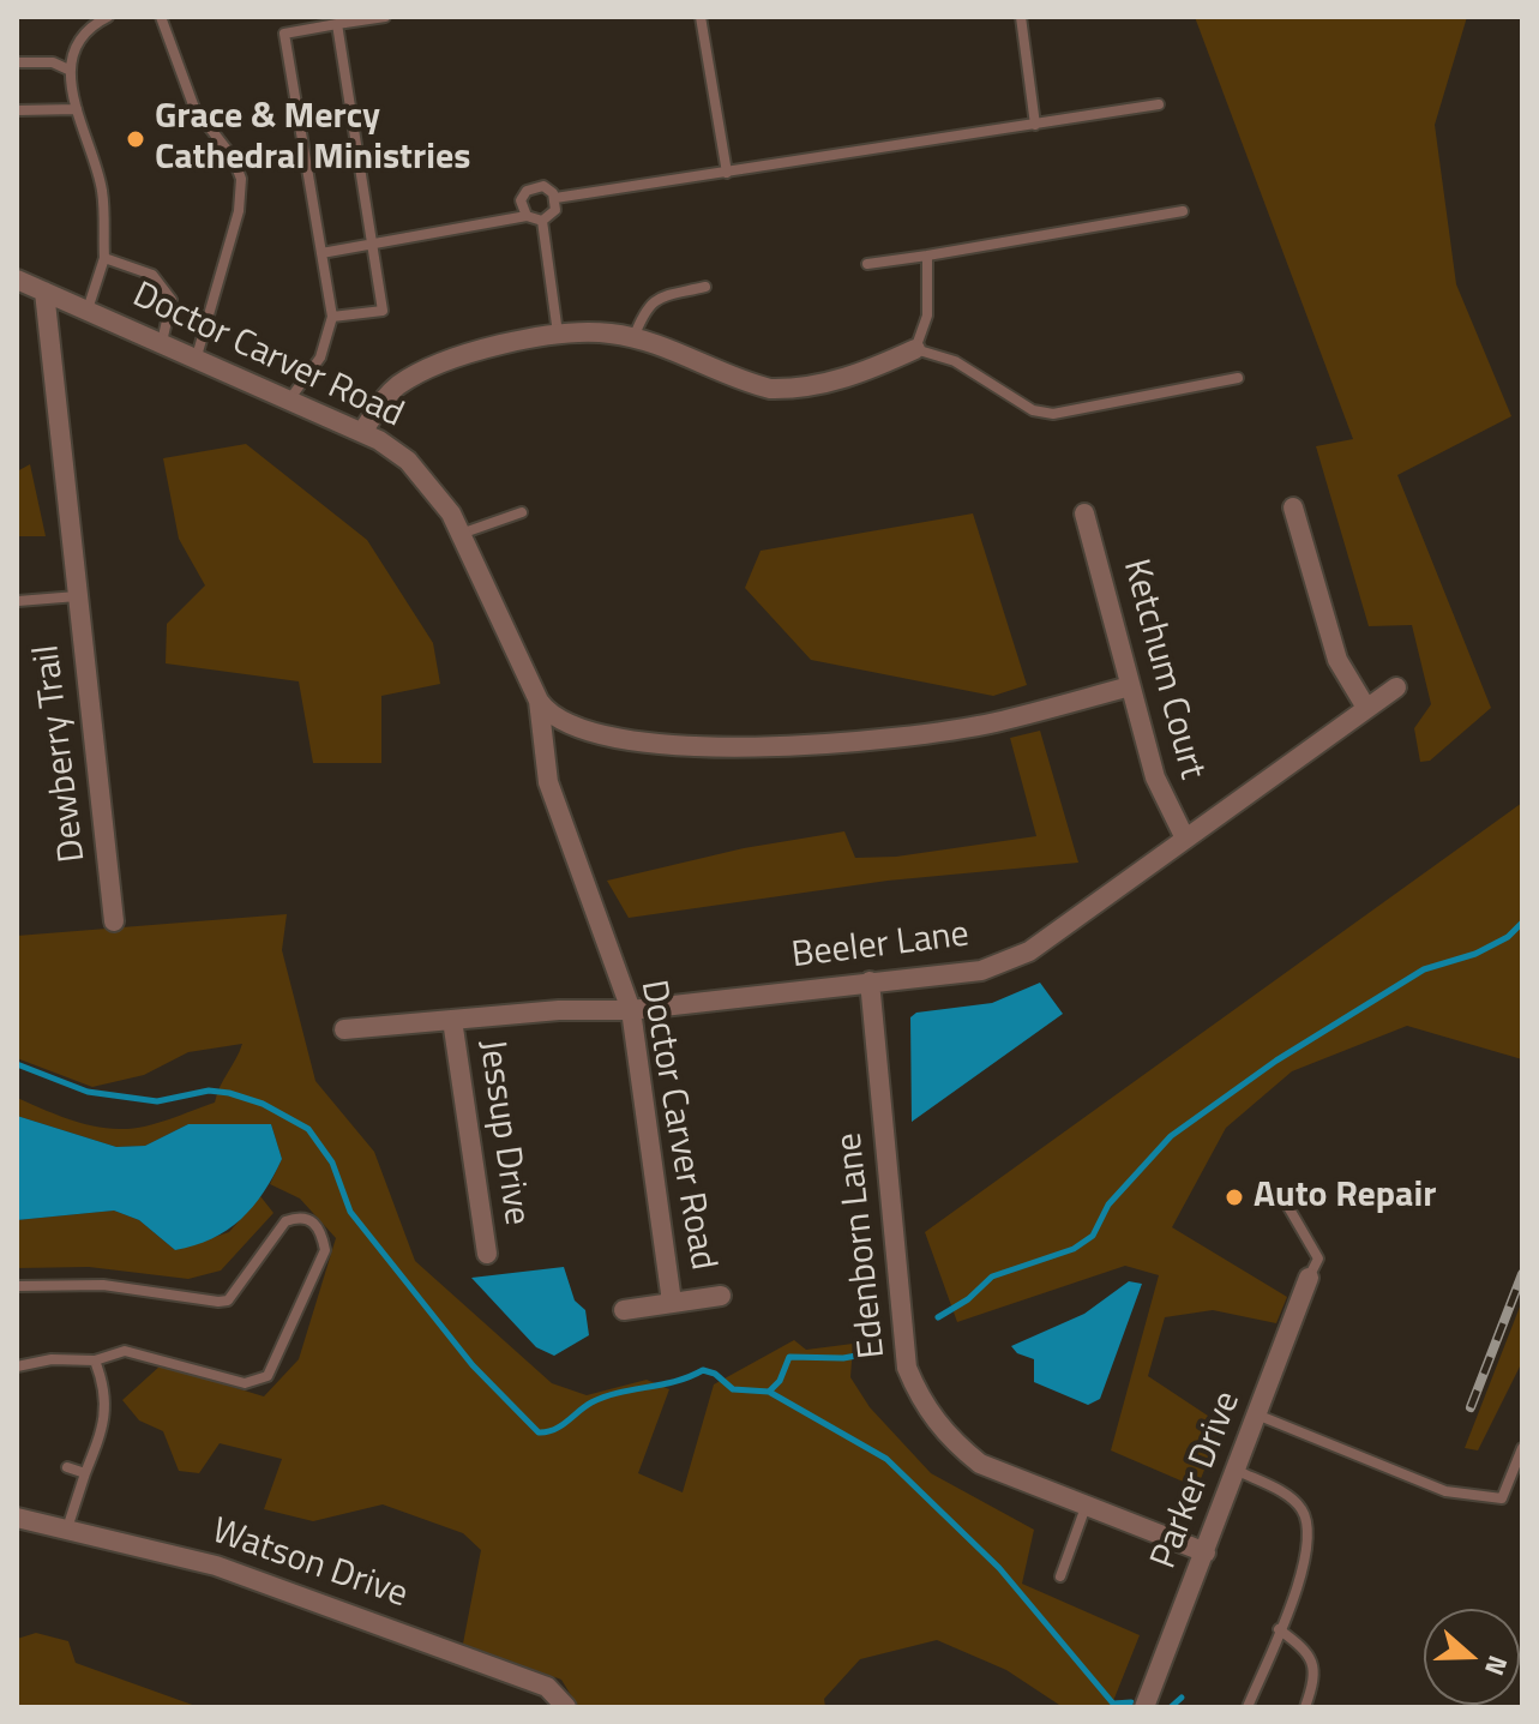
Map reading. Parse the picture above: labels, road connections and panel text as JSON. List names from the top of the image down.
{
  "streets": {
    "street": [
      "Doctor Carver Road",
      "Ketchum Court",
      "Dewberry Trail",
      "Beeler Lane",
      "Jessup Drive",
      "Edenborn Lane",
      "Parker Drive",
      "Watson Drive"
    ]
  },
  "crossings": [
    ["Doctor Carver Road", "Dewberry Trail"],
    ["Doctor Carver Road", "Beeler Lane"],
    ["Ketchum Court", "Beeler Lane"],
    ["Beeler Lane", "Jessup Drive"],
    ["Beeler Lane", "Edenborn Lane"],
    ["Edenborn Lane", "Parker Drive"]
  ],
  "places": ["Grace & Mercy Cathedral Ministries", "Auto Repair"],
  "north": "right"
}
